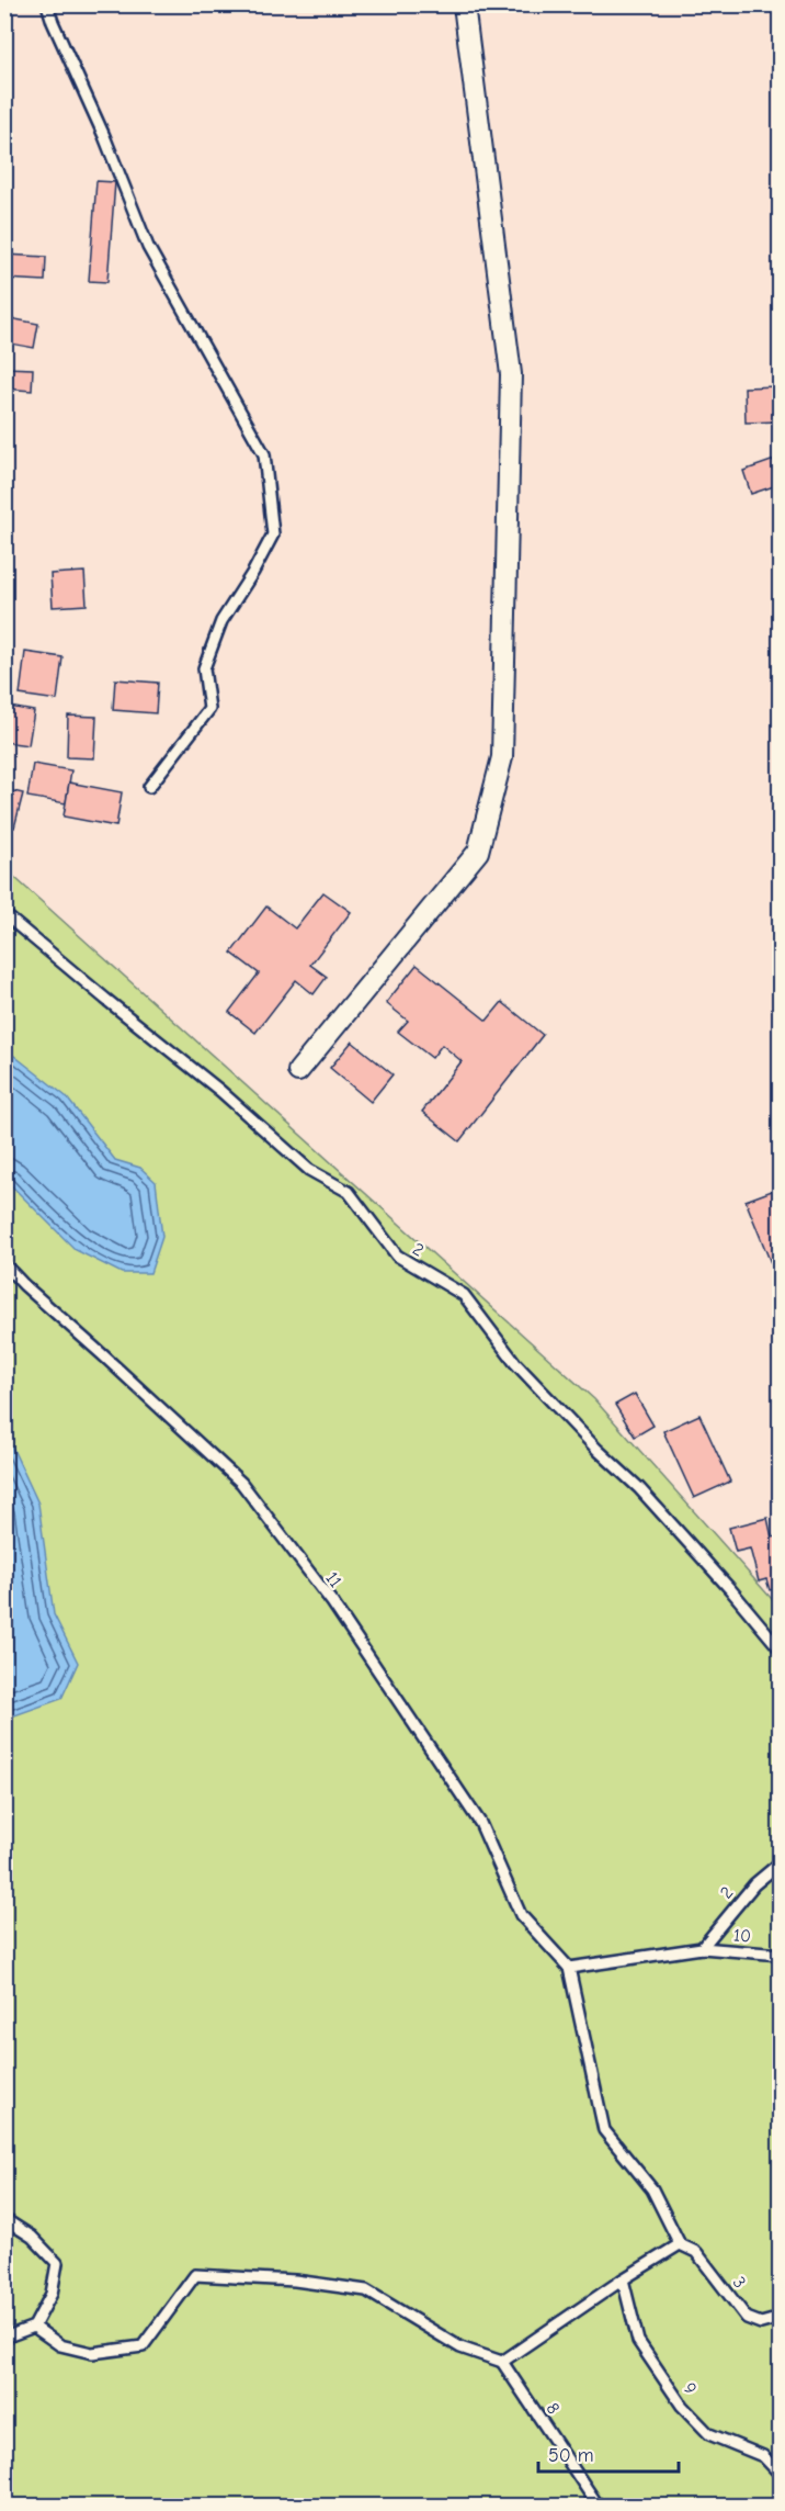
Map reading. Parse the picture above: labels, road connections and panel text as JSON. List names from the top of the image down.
{
  "streets": {
    "lane": [
      "2",
      "11",
      "10",
      "3",
      "9",
      "8"
    ]
  },
  "crossings": [
    ["2", "10"],
    ["11", "10"]
  ],
  "scale_bar": "50 m"
}
